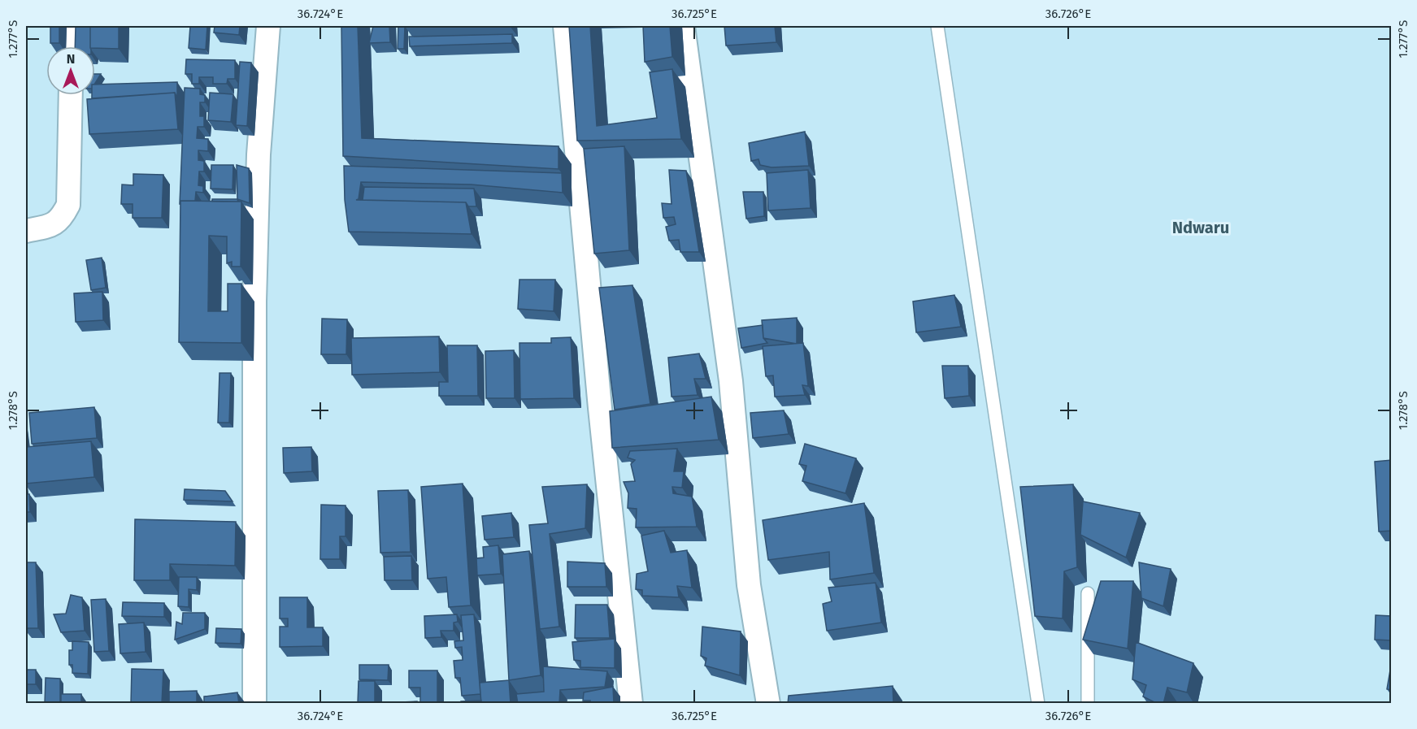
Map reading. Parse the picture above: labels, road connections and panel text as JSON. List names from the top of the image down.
{
  "districts": ["Ndwaru"],
  "north": "top",
  "coordinates": [
    "36.724°E",
    "36.725°E",
    "36.726°E",
    "1.277°S",
    "1.278°S"
  ]
}
